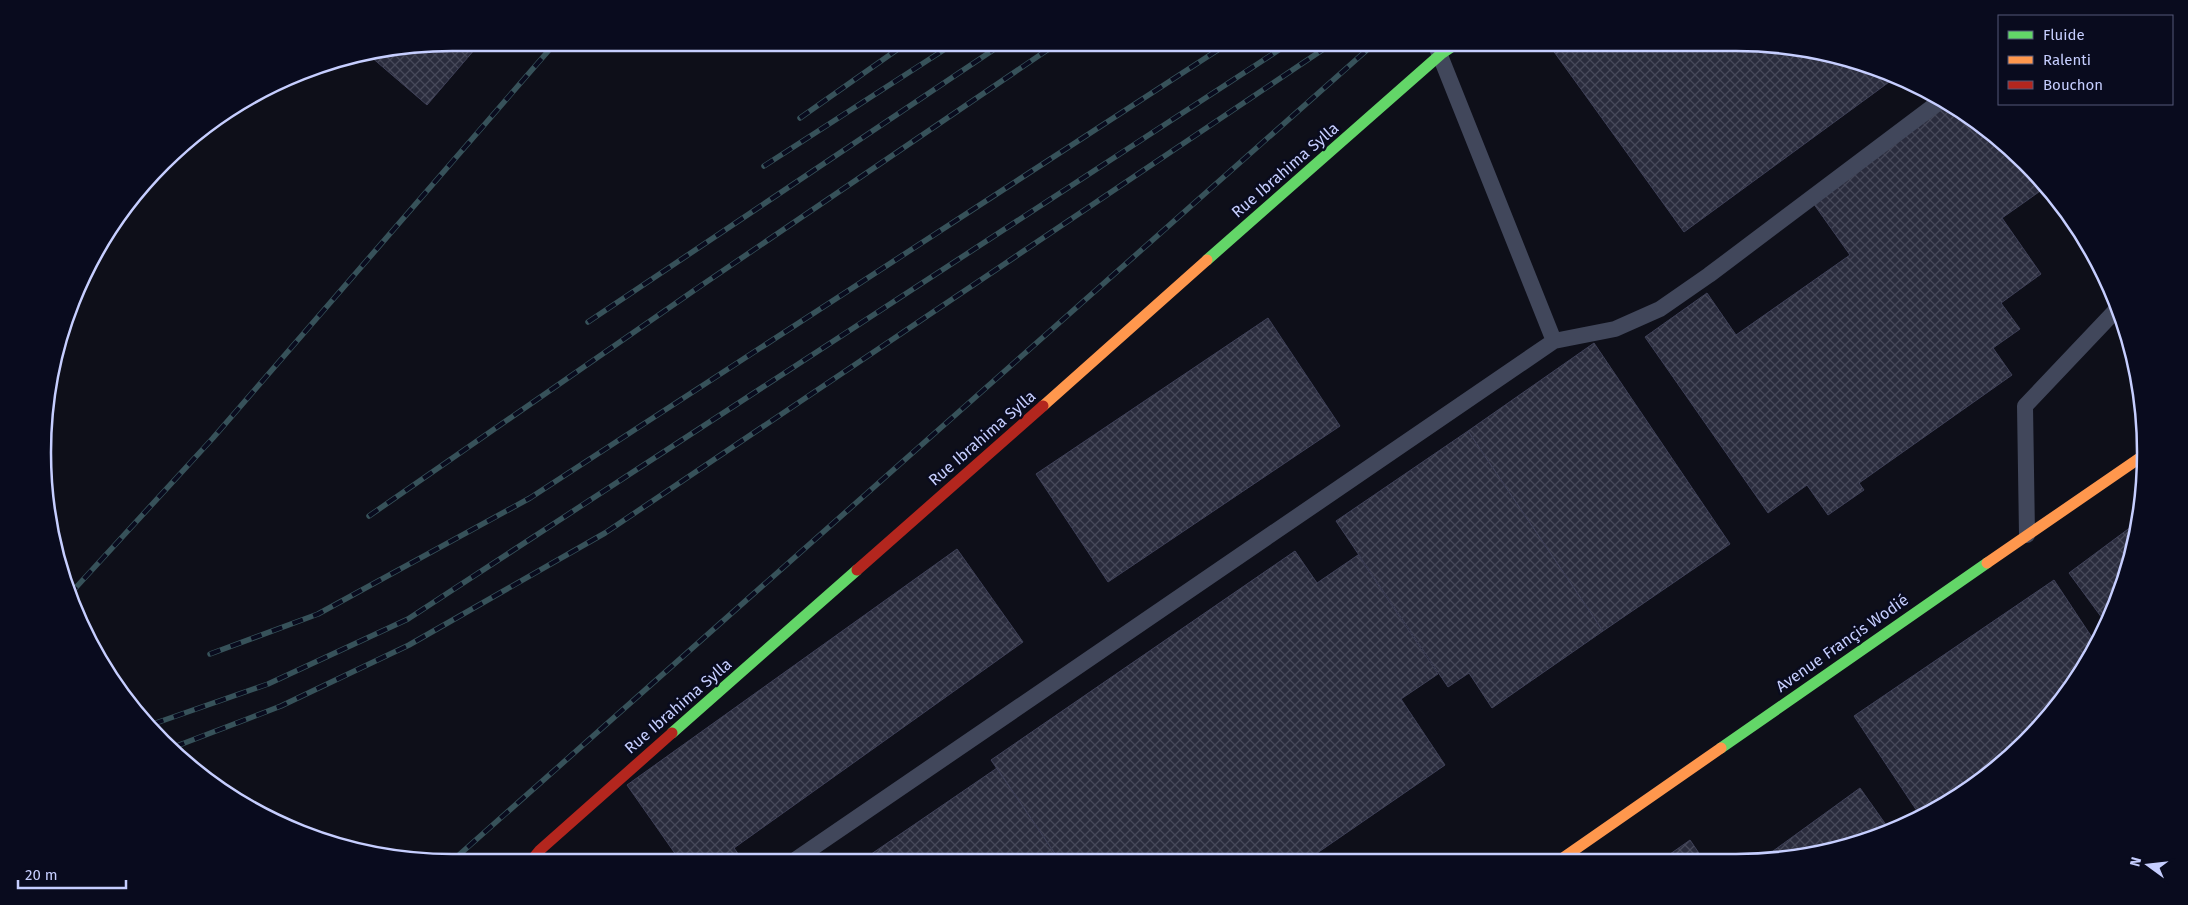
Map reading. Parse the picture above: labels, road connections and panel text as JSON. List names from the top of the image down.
{
  "streets": {
    "street": ["Rue Ibrahima Sylla", "Avenue Françis Wodié"]
  },
  "legend": ["Fluide", "Ralenti", "Bouchon"],
  "scale_bar": "20 m",
  "north": "left"
}
